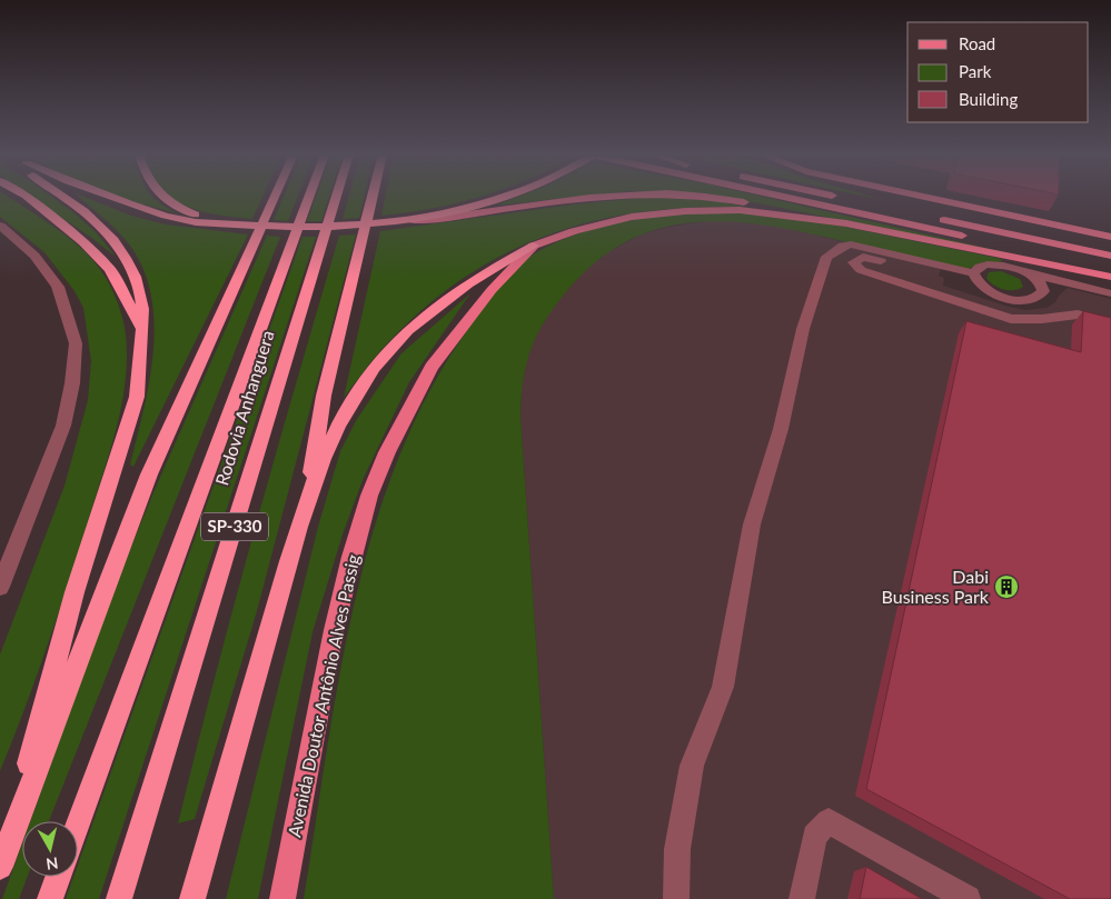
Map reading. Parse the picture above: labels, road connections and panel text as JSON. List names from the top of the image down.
{
  "streets": {
    "highway": ["Rodovia Anhanguera", "SP-330"],
    "main road": ["Avenida Doutor Antônio Alves Passig"]
  },
  "places": {
    "building": ["Dabi Business Park"]
  },
  "legend": ["Road", "Park", "Building"],
  "north": "bottom"
}
